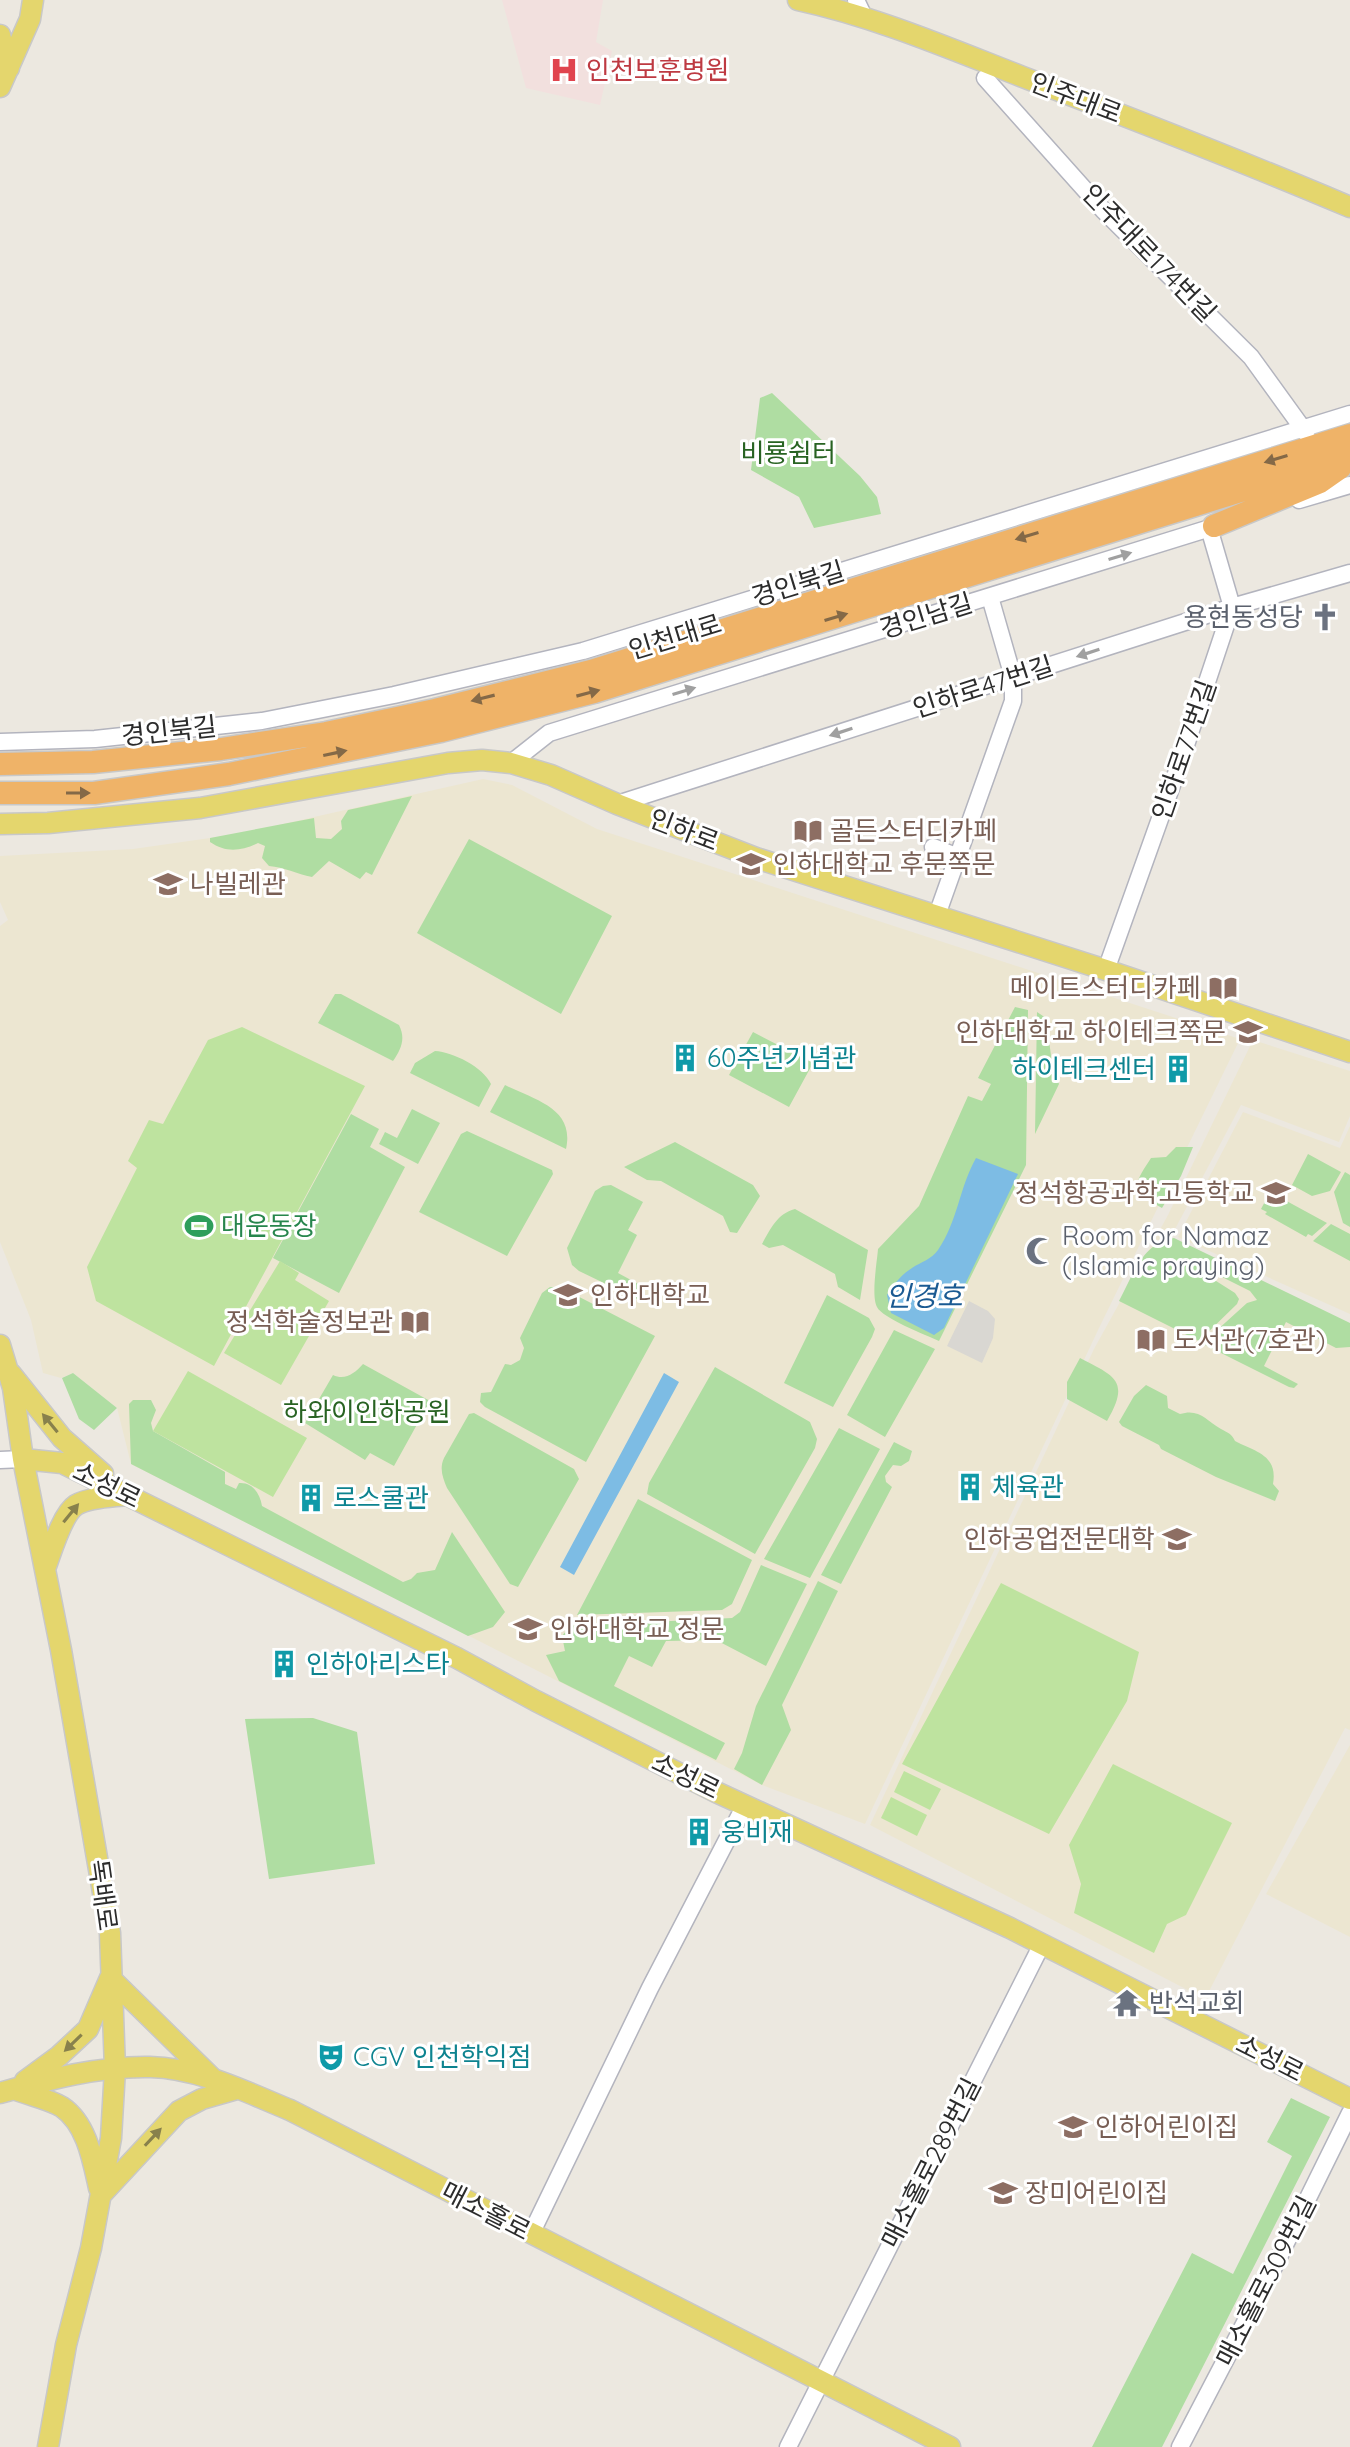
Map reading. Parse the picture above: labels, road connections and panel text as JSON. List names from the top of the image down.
{
  "streets": {
    "highway": ["인천대로"],
    "main road": [
      "인주대로",
      "인하로",
      "소성로",
      "독배로",
      "매소홀로"
    ],
    "street": [
      "인주대로174번길",
      "경인북길",
      "경인남길",
      "인하로47번길",
      "인하로77번길",
      "매소홀로289번길",
      "매소홀로309번길"
    ]
  },
  "crossings": [
    ["인주대로", "인주대로174번길"],
    ["인주대로174번길", "경인북길"],
    ["경인남길", "인하로"],
    ["인하로47번길", "인하로77번길"],
    ["인하로47번길", "인하로"],
    ["인하로77번길", "인하로"],
    ["소성로", "독배로"],
    ["소성로", "매소홀로289번길"],
    ["독배로", "매소홀로"],
    ["매소홀로289번길", "매소홀로"]
  ],
  "one_way": ["경인남길", "인하로47번길"],
  "water": ["인경호"],
  "parks": ["비룡쉼터", "하와이인하공원"],
  "places": {
    "hospital": ["인천보훈병원"],
    "church": ["용현동성당"],
    "library": [
      "골든스터디카페",
      "메이트스터디카페",
      "정석학술정보관",
      "도서관(7호관)"
    ],
    "school or university": [
      "인하대학교 후문쪽문",
      "나빌레관",
      "인하대학교 하이테크쪽문",
      "정석항공과학고등학교",
      "인하대학교",
      "인하공업전문대학",
      "인하대학교 정문",
      "인하어린이집",
      "장미어린이집"
    ],
    "building": [
      "60주년기념관",
      "하이테크센터",
      "체육관",
      "로스쿨관",
      "인하아리스타",
      "웅비재"
    ],
    "sports": ["대운동장"],
    "mosque": ["Room for Namaz (Islamic praying)"],
    "temple": ["반석교회"],
    "theatre": ["CGV 인천학익점"]
  }
}
